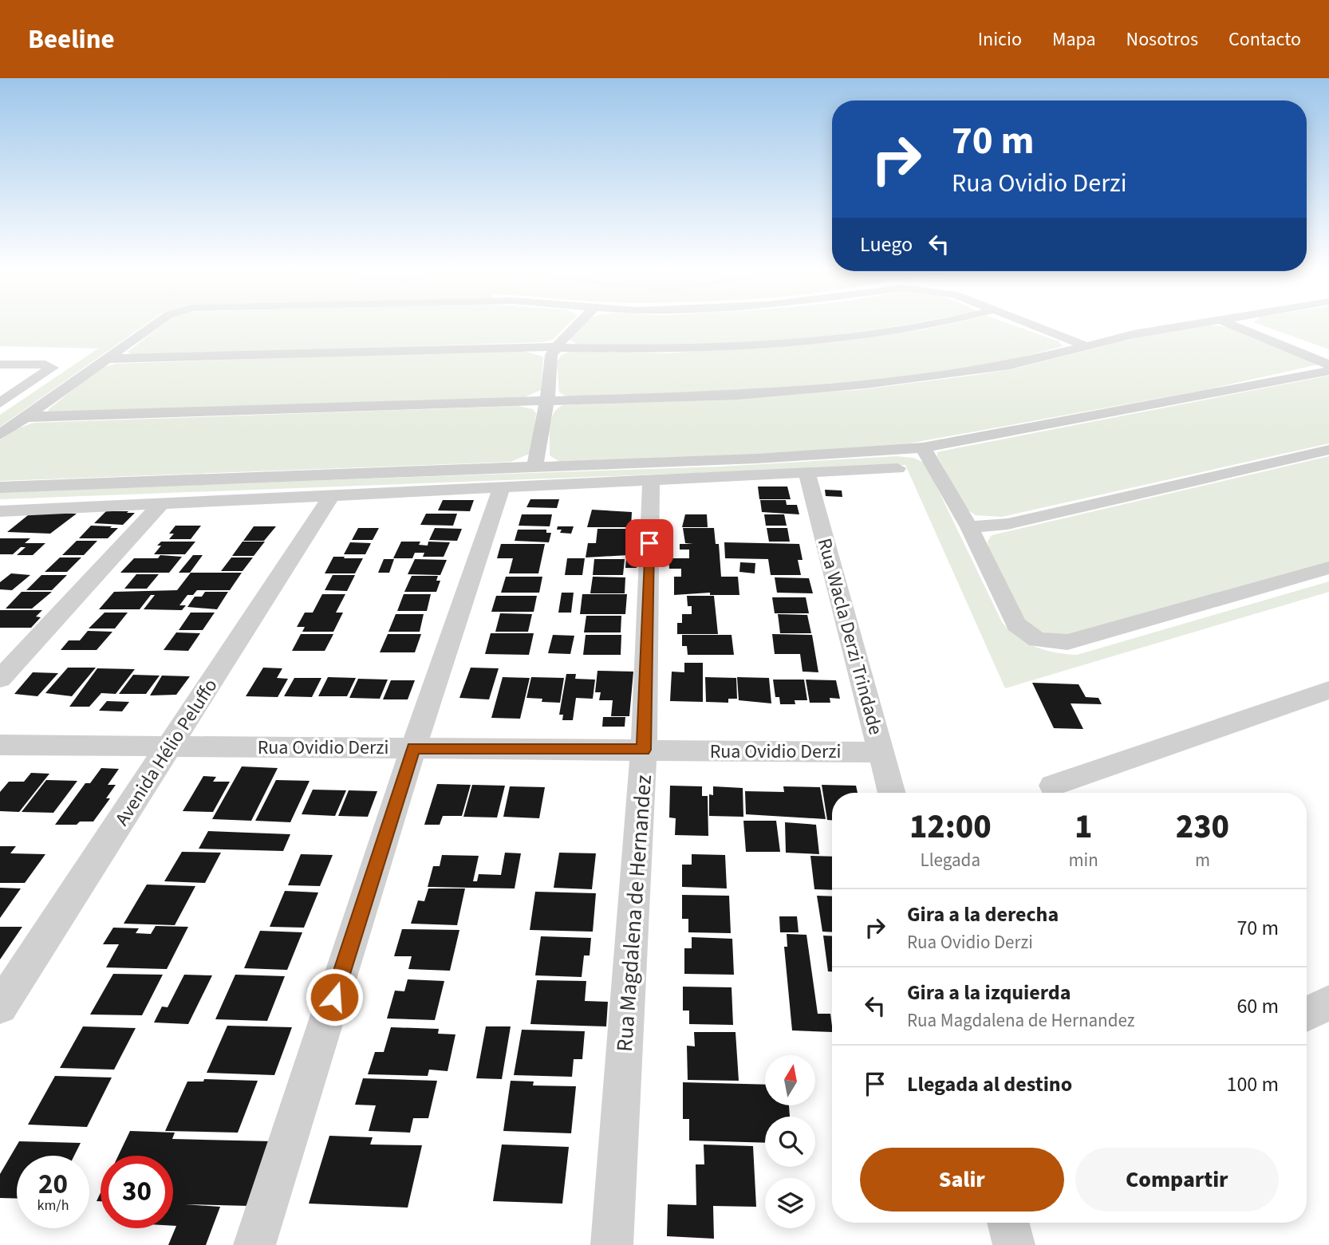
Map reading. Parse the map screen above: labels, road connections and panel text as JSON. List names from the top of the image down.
{
  "streets": {
    "street": [
      "Rua Wacla Derzi Trindade",
      "Rua Ovidio Derzi",
      "Avenida Hélio Peluffo",
      "Rua Magdalena de Hernandez"
    ]
  },
  "crossings": [
    ["Rua Wacla Derzi Trindade", "Rua Ovidio Derzi"],
    ["Rua Ovidio Derzi", "Avenida Hélio Peluffo"],
    ["Rua Ovidio Derzi", "Rua Magdalena de Hernandez"]
  ],
  "north": "top",
  "page": {
    "header": "Beeline",
    "nav": [
      "Inicio",
      "Mapa",
      "Nosotros",
      "Contacto"
    ],
    "turn": ["70 m", "Rua Ovidio Derzi"],
    "then": "Luego",
    "eta": [
      "12:00",
      "Llegada",
      "1",
      "min",
      "230",
      "m"
    ],
    "list": [
      {
        "name": "Gira a la derecha",
        "note": "Rua Ovidio Derzi",
        "value": "70 m"
      },
      {
        "name": "Gira a la izquierda",
        "note": "Rua Magdalena de Hernandez",
        "value": "60 m"
      },
      {
        "name": "Llegada al destino",
        "value": "100 m"
      }
    ],
    "buttons": ["Salir", "Compartir"],
    "speed": "20 km/h",
    "limit": "30"
  }
}
